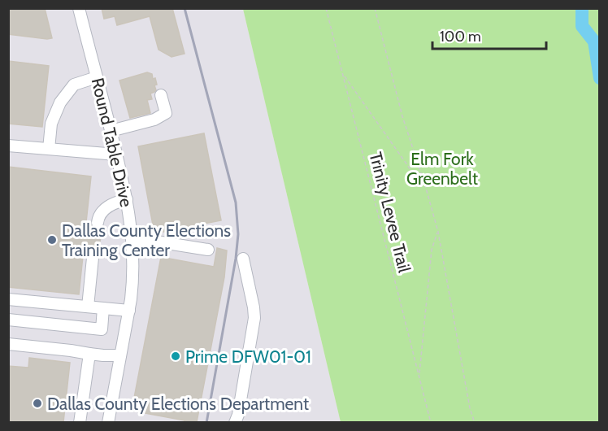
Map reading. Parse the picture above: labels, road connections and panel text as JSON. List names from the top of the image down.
{
  "streets": {
    "street": ["Round Table Drive"],
    "path": ["Trinity Levee Trail"]
  },
  "parks": ["Elm Fork Greenbelt"],
  "places": ["Dallas County Elections Training Center", "Prime DFW01-01", "Dallas County Elections Department"],
  "scale_bar": "100 m"
}
